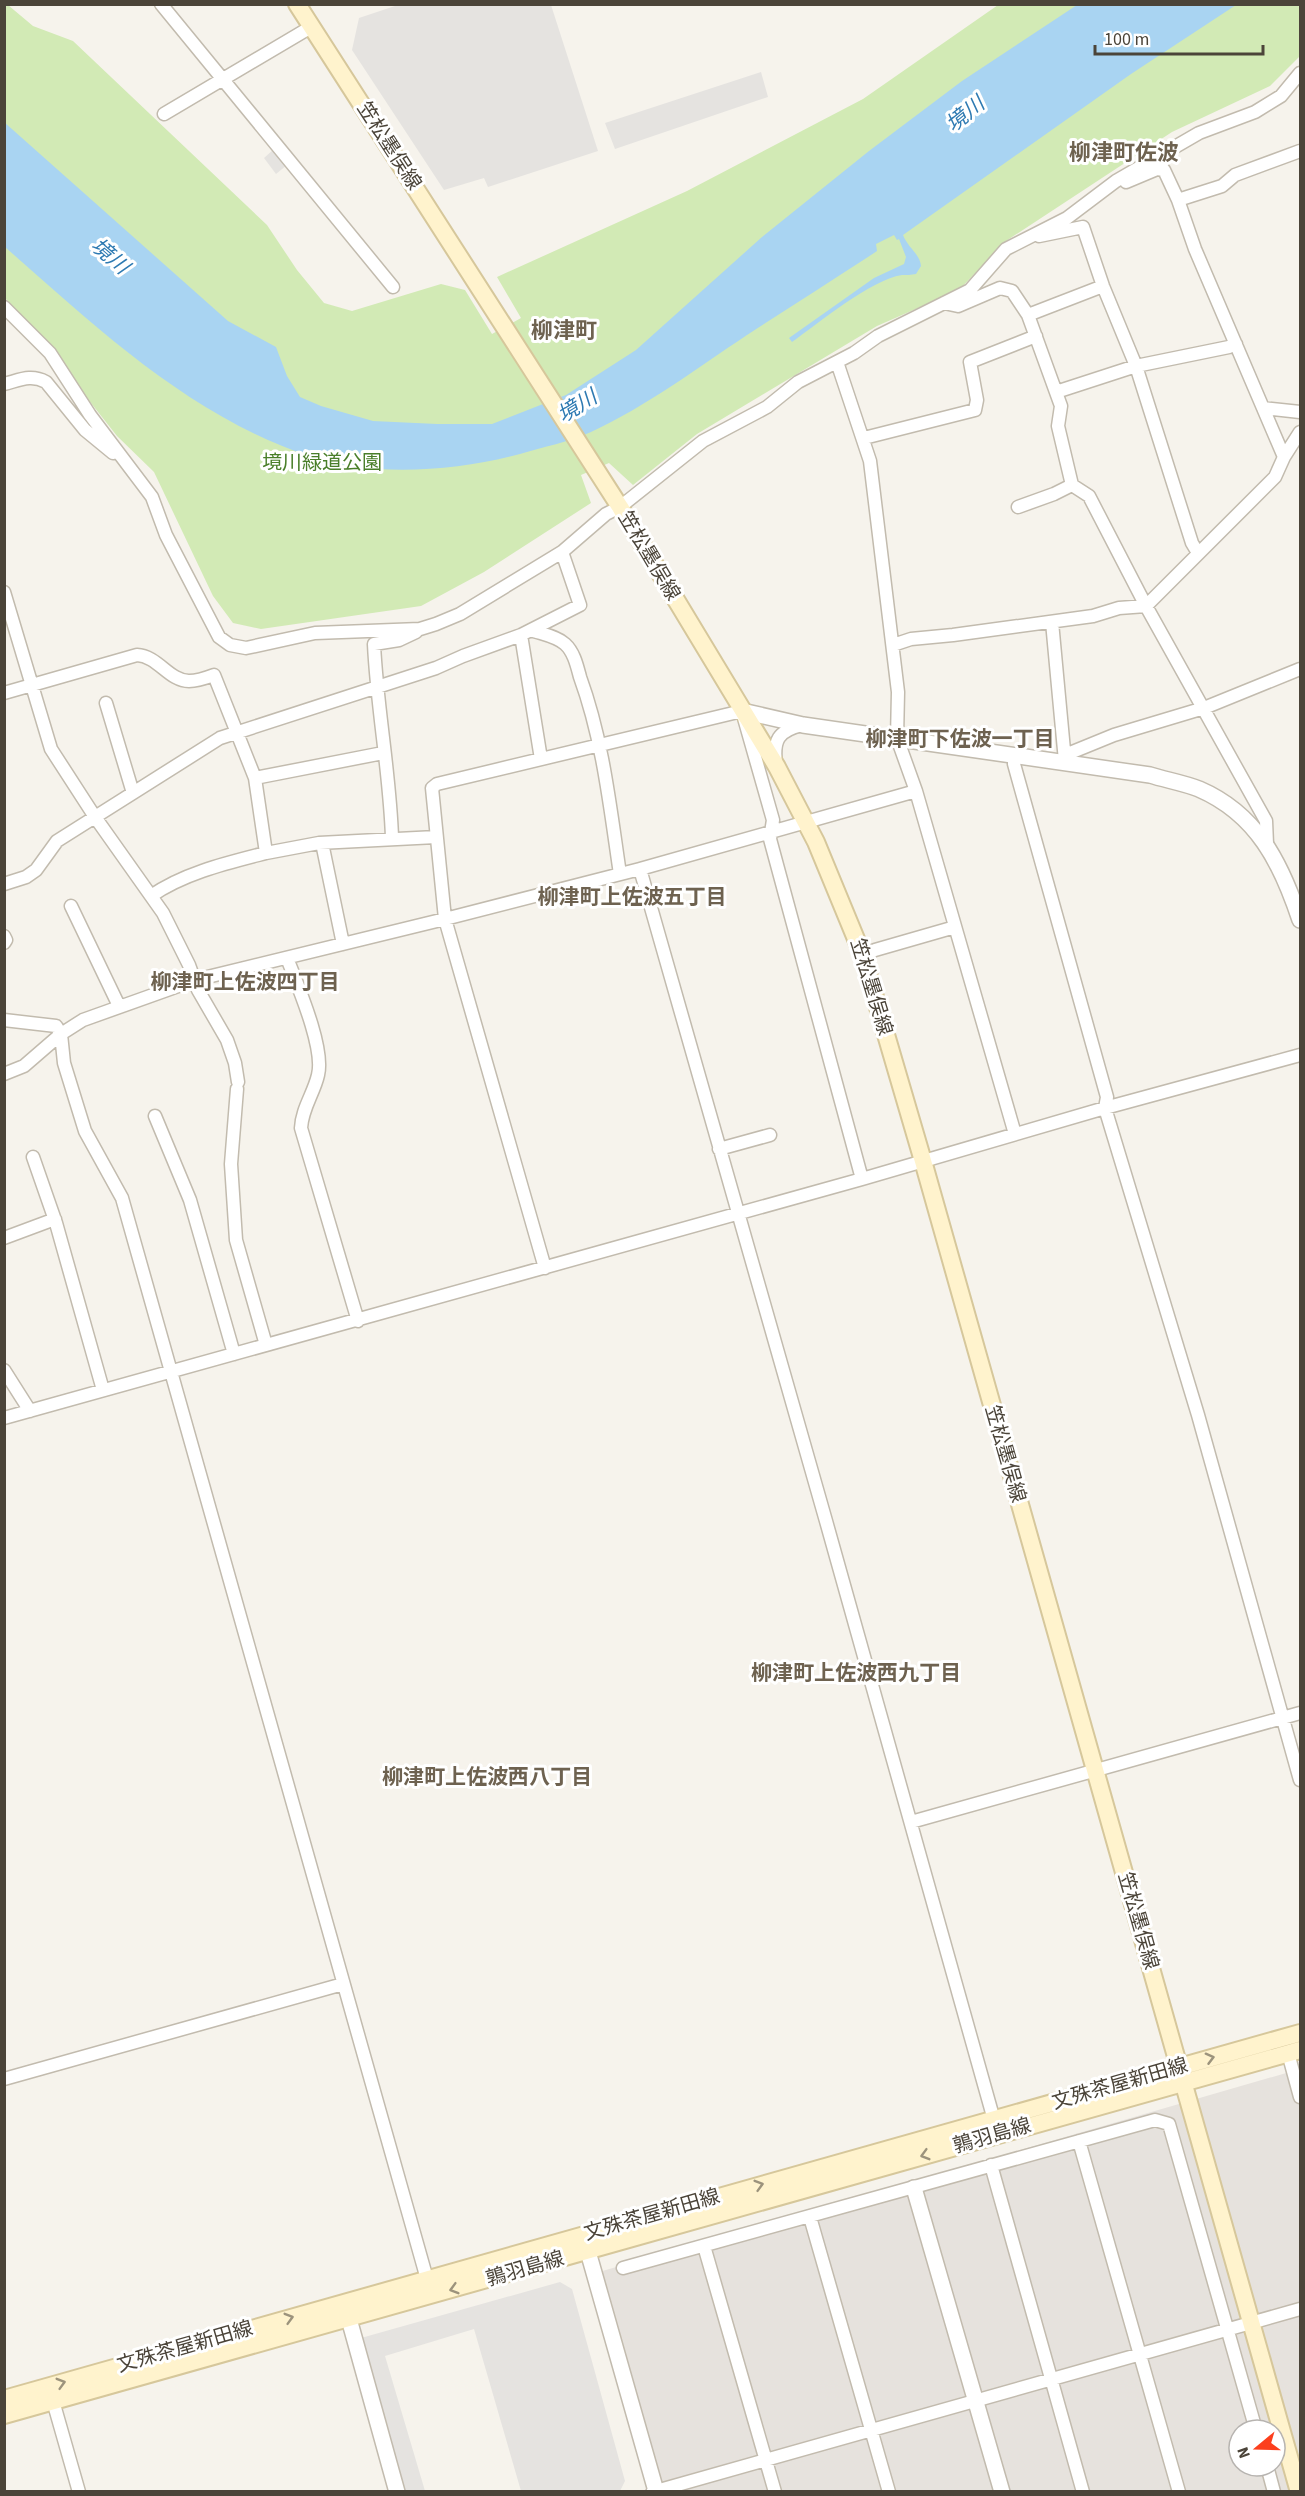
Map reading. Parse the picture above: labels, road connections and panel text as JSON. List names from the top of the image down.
{
  "streets": {
    "main road": ["笠松墨俣線", "文殊茶屋新田線", "鶉羽島線"]
  },
  "crossings": [
    ["笠松墨俣線", "文殊茶屋新田線"],
    ["笠松墨俣線", "鶉羽島線"],
    ["文殊茶屋新田線", "鶉羽島線"]
  ],
  "one_way": ["文殊茶屋新田線", "鶉羽島線"],
  "districts": [
    "柳津町佐波",
    "柳津町",
    "柳津町下佐波一丁目",
    "柳津町上佐波五丁目",
    "柳津町上佐波四丁目",
    "柳津町上佐波西九丁目",
    "柳津町上佐波西八丁目"
  ],
  "water": ["境川"],
  "parks": ["境川緑道公園"],
  "scale_bar": "100 m",
  "north": "left"
}
